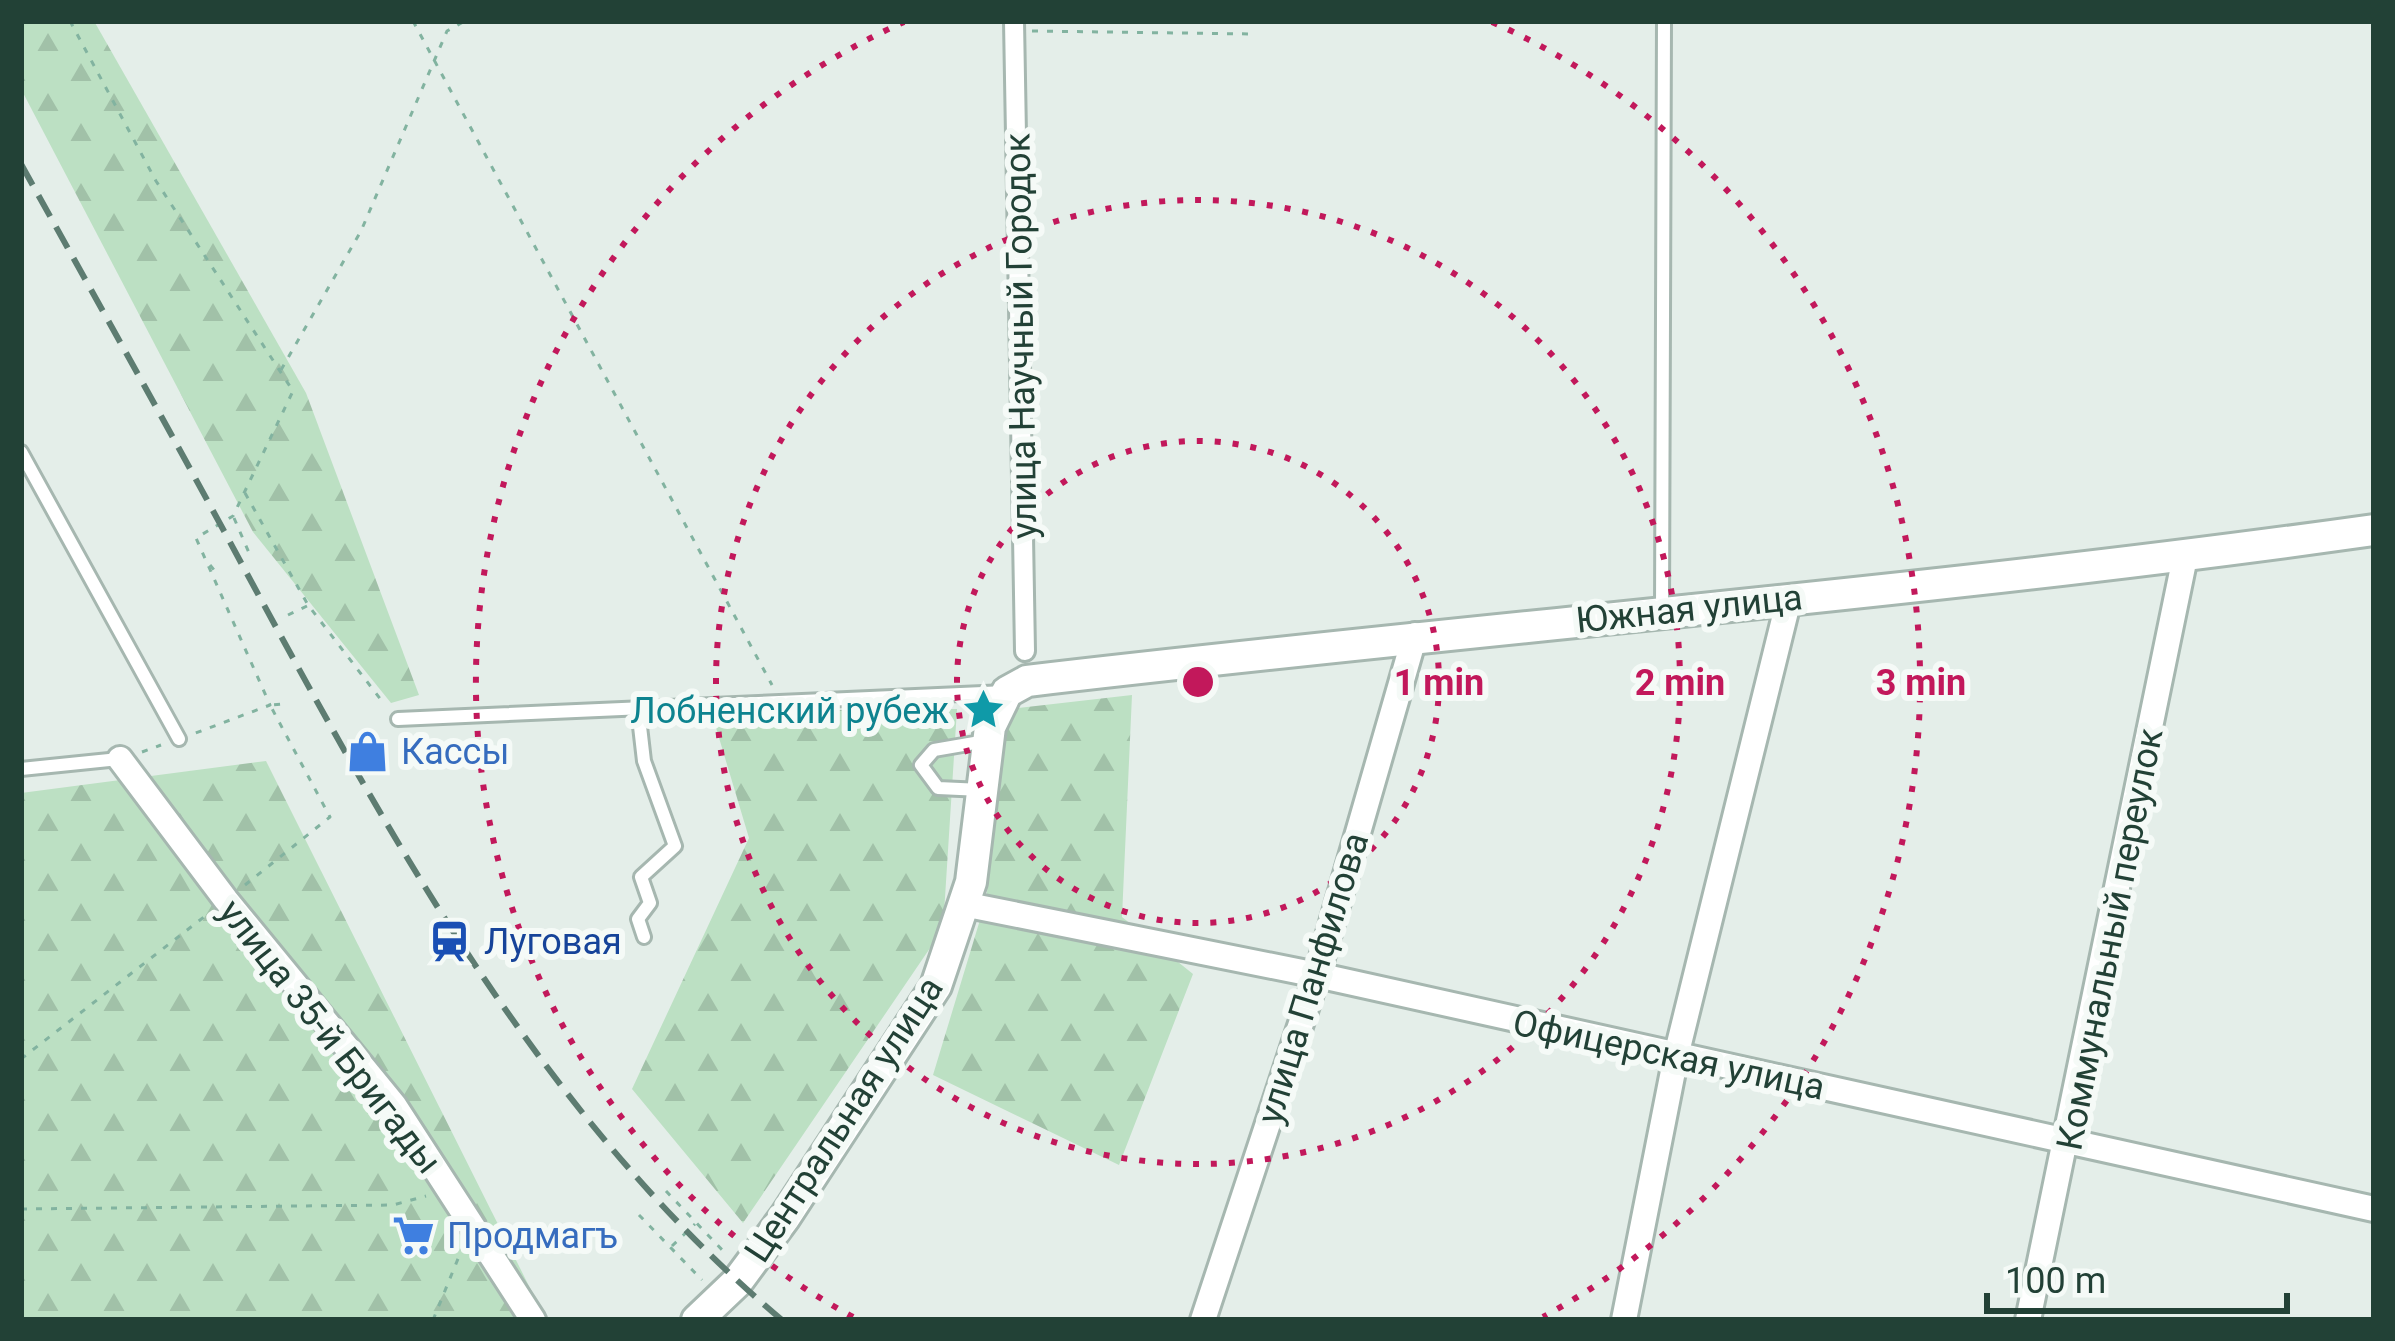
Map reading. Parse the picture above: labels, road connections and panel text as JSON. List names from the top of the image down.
{
  "streets": {
    "street": [
      "улица Научный Городок",
      "Южная улица",
      "Коммунальный переулок",
      "улица Панфилова",
      "улица 35-й Бригады",
      "Офицерская улица",
      "Центральная улица"
    ]
  },
  "crossings": [
    ["Южная улица", "Коммунальный переулок"],
    ["Южная улица", "улица Панфилова"],
    ["Южная улица", "Центральная улица"],
    ["Коммунальный переулок", "Офицерская улица"],
    ["улица Панфилова", "Офицерская улица"],
    ["Офицерская улица", "Центральная улица"]
  ],
  "places": {
    "place": ["Лобненский рубеж"],
    "shop": ["Кассы"],
    "station": ["Луговая"],
    "supermarket": ["Продмагъ"]
  },
  "scale_bar": "100 m",
  "rings": ["1 min", "2 min", "3 min"]
}
